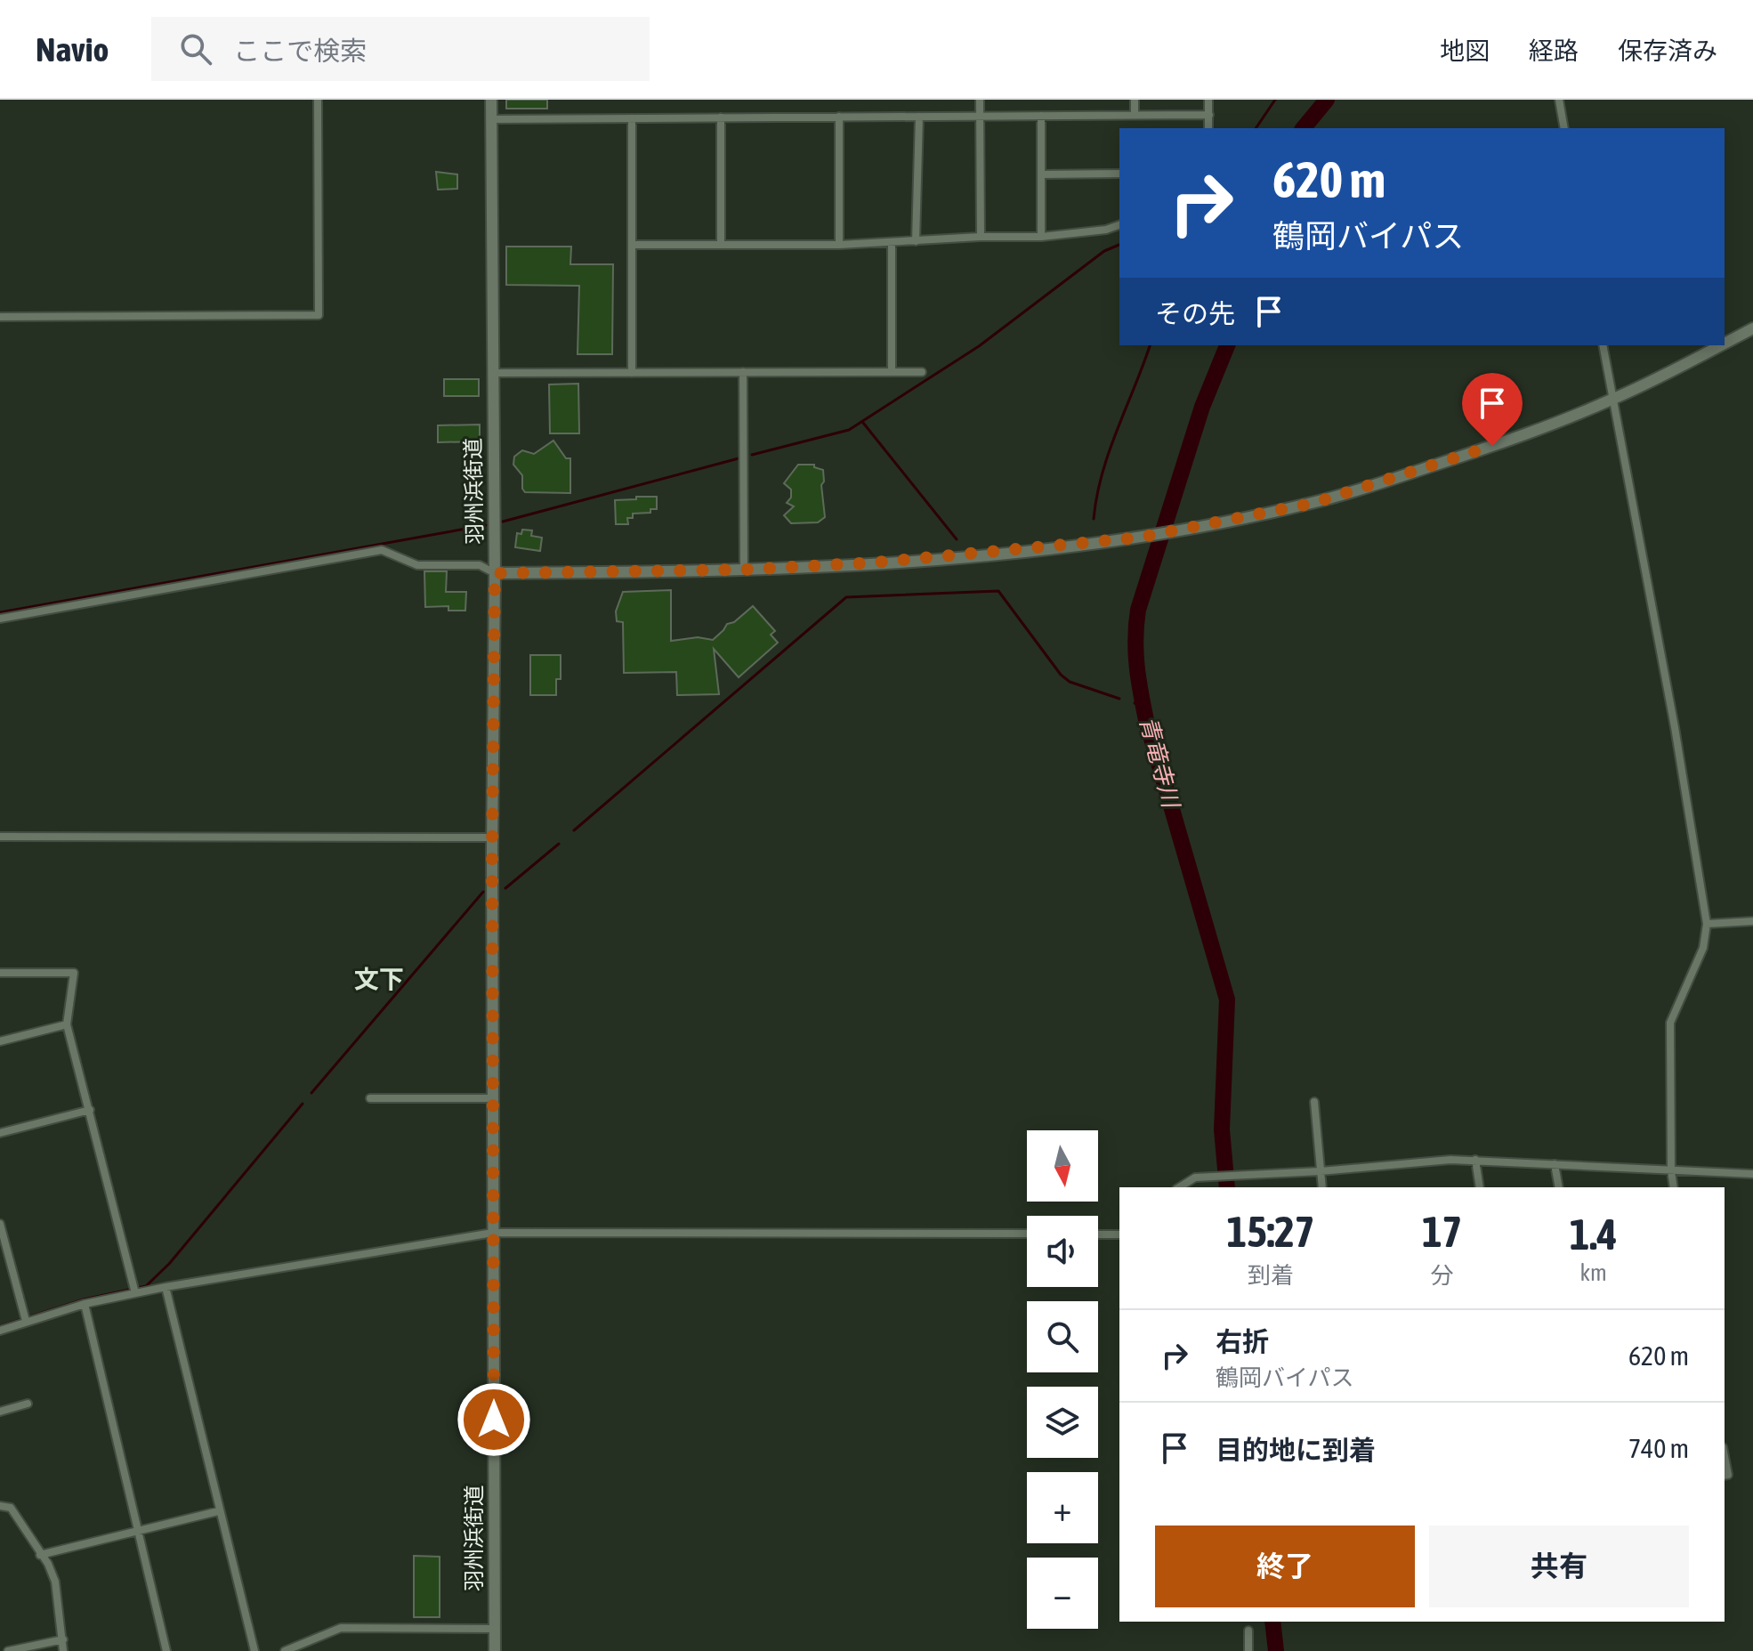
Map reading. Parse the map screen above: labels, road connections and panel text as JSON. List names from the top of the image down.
{
  "streets": {
    "main road": ["羽州浜街道"]
  },
  "districts": ["文下"],
  "water": ["青竜寺川"],
  "north": "bottom",
  "page": {
    "header": "Navio",
    "search": "ここで検索",
    "nav": ["地図", "経路", "保存済み"],
    "turn": ["620 m", "鶴岡バイパス"],
    "then": "その先",
    "map_buttons": ["+", "−"],
    "eta": [
      "15:27",
      "到着",
      "17",
      "分",
      "1.4",
      "km"
    ],
    "list": [
      {
        "name": "右折",
        "note": "鶴岡バイパス",
        "value": "620 m"
      },
      {
        "name": "目的地に到着",
        "value": "740 m"
      }
    ],
    "buttons": ["終了", "共有"]
  }
}
